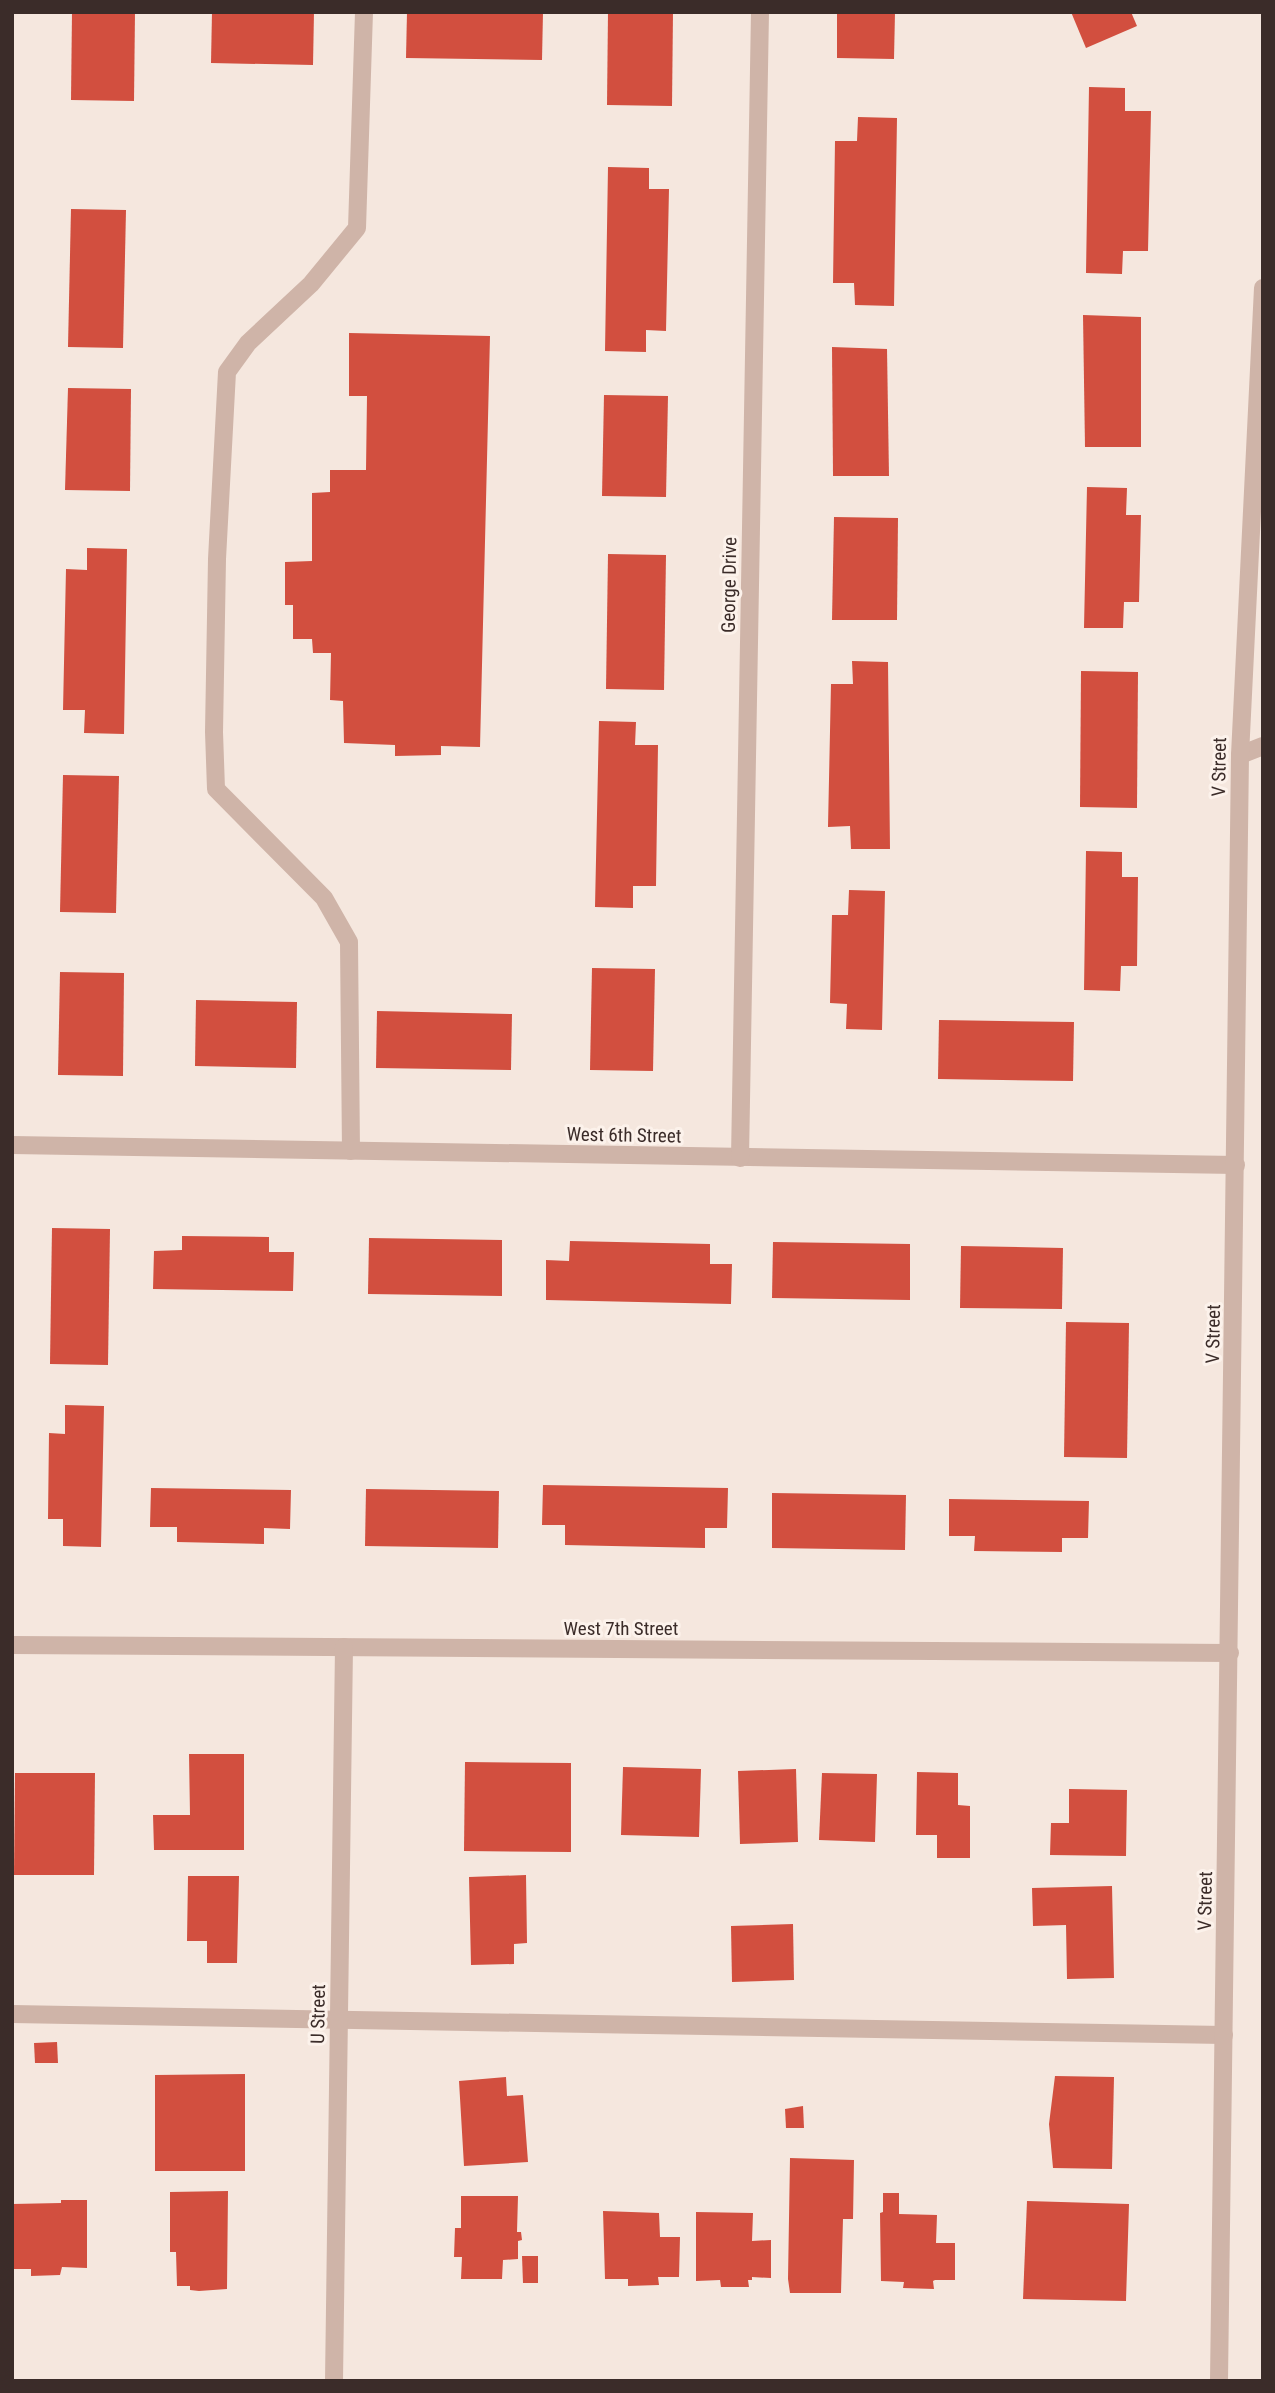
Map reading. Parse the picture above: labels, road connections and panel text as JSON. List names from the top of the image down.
{
  "streets": {
    "street": [
      "George Drive",
      "V Street",
      "West 6th Street",
      "West 7th Street",
      "U Street"
    ]
  },
  "crossings": [
    ["George Drive", "West 6th Street"],
    ["V Street", "West 6th Street"],
    ["V Street", "West 7th Street"],
    ["West 7th Street", "U Street"]
  ]
}
